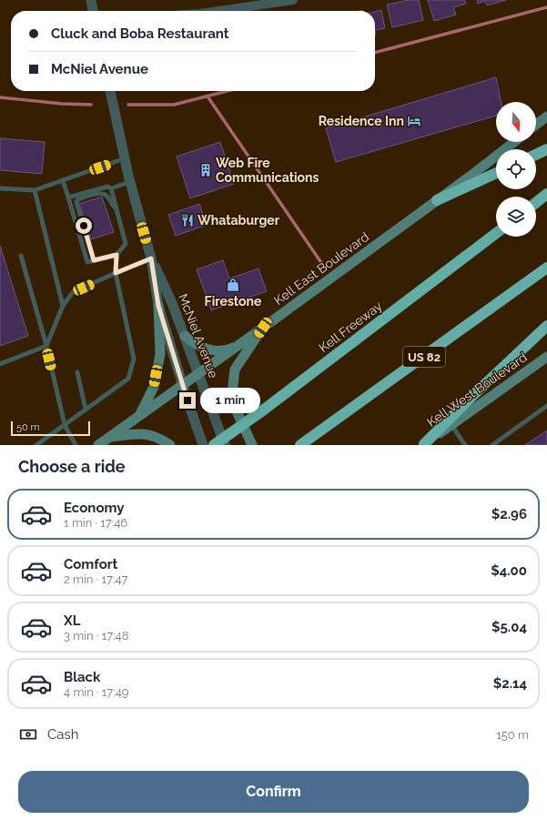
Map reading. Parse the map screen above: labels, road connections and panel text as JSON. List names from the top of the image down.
{
  "streets": {
    "highway": ["Kell Freeway", "US 82"],
    "main road": ["Kell East Boulevard", "Kell West Boulevard"],
    "street": ["McNiel Avenue"]
  },
  "crossings": [
    ["Kell East Boulevard", "McNiel Avenue"]
  ],
  "places": {
    "hotel": ["Residence Inn"],
    "building": ["Web Fire Communications"],
    "restaurant": ["Whataburger"],
    "shop": ["Firestone"]
  },
  "scale_bar": "50 m",
  "north": "bottom",
  "page": {
    "banner": ["Cluck and Boba Restaurant", "McNiel Avenue"],
    "bubble": "1 min",
    "scale": "50 m",
    "heading": "Choose a ride",
    "list": [
      {
        "name": "Economy",
        "note": "1 min · 17:46",
        "value": "$2.96"
      },
      {
        "name": "Comfort",
        "note": "2 min · 17:47",
        "value": "$4.00"
      },
      {
        "name": "XL",
        "note": "3 min · 17:48",
        "value": "$5.04"
      },
      {
        "name": "Black",
        "note": "4 min · 17:49",
        "value": "$2.14"
      }
    ],
    "pay": ["Cash", "150 m"],
    "buttons": "Confirm"
  }
}
